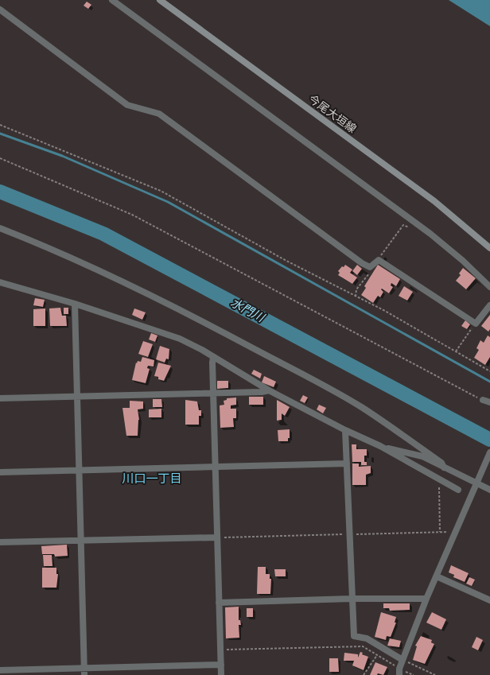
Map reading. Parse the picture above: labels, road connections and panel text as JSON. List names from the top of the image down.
{
  "streets": {
    "main road": ["今尾大垣線"]
  },
  "districts": ["川口一丁目"],
  "water": ["水門川"]
}
